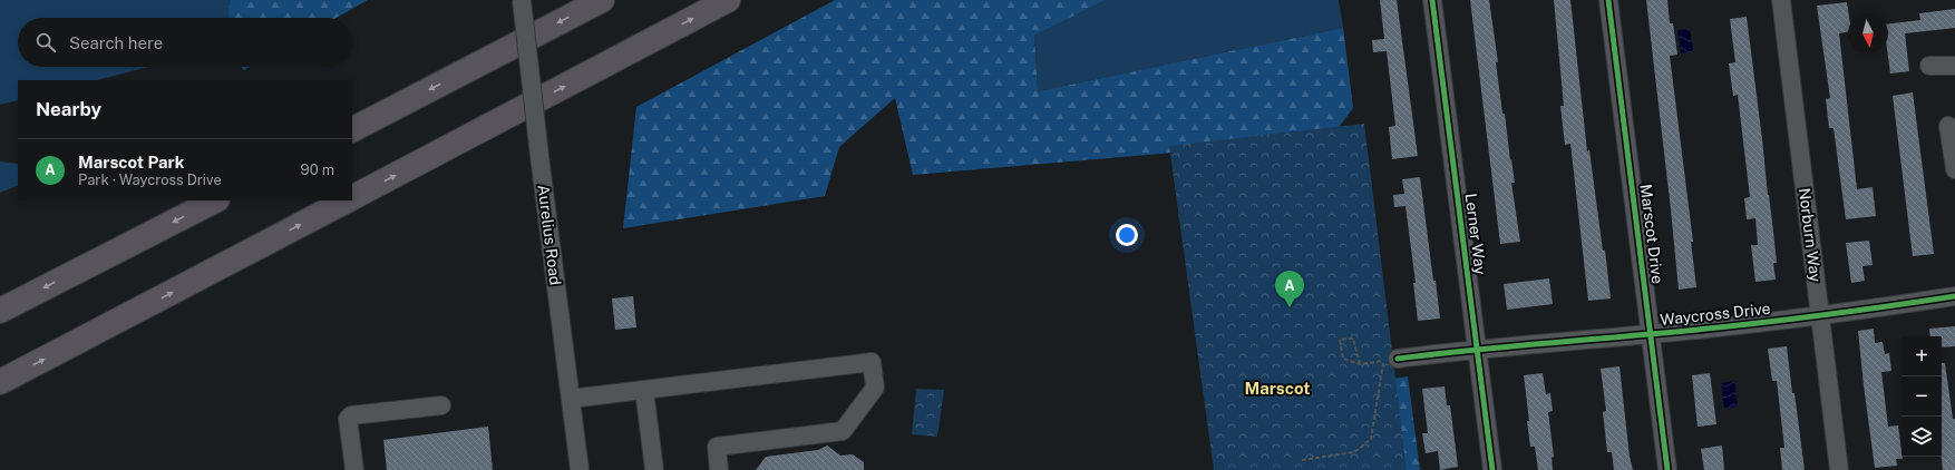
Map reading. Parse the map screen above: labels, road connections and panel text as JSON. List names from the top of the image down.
{
  "streets": {
    "street": [
      "Lerner Way",
      "Marscot Drive",
      "Aurelius Road",
      "Norburn Way",
      "Waycross Drive"
    ]
  },
  "crossings": [
    ["Lerner Way", "Waycross Drive"],
    ["Marscot Drive", "Waycross Drive"],
    ["Norburn Way", "Waycross Drive"]
  ],
  "districts": ["Marscot"],
  "north": "bottom",
  "page": {
    "search": "Search here",
    "heading": "Nearby",
    "list": [
      {
        "mark": "A",
        "name": "Marscot Park",
        "note": "Park · Waycross Drive",
        "value": "90 m"
      }
    ],
    "pins": "A",
    "map_buttons": ["+", "−"]
  }
}
